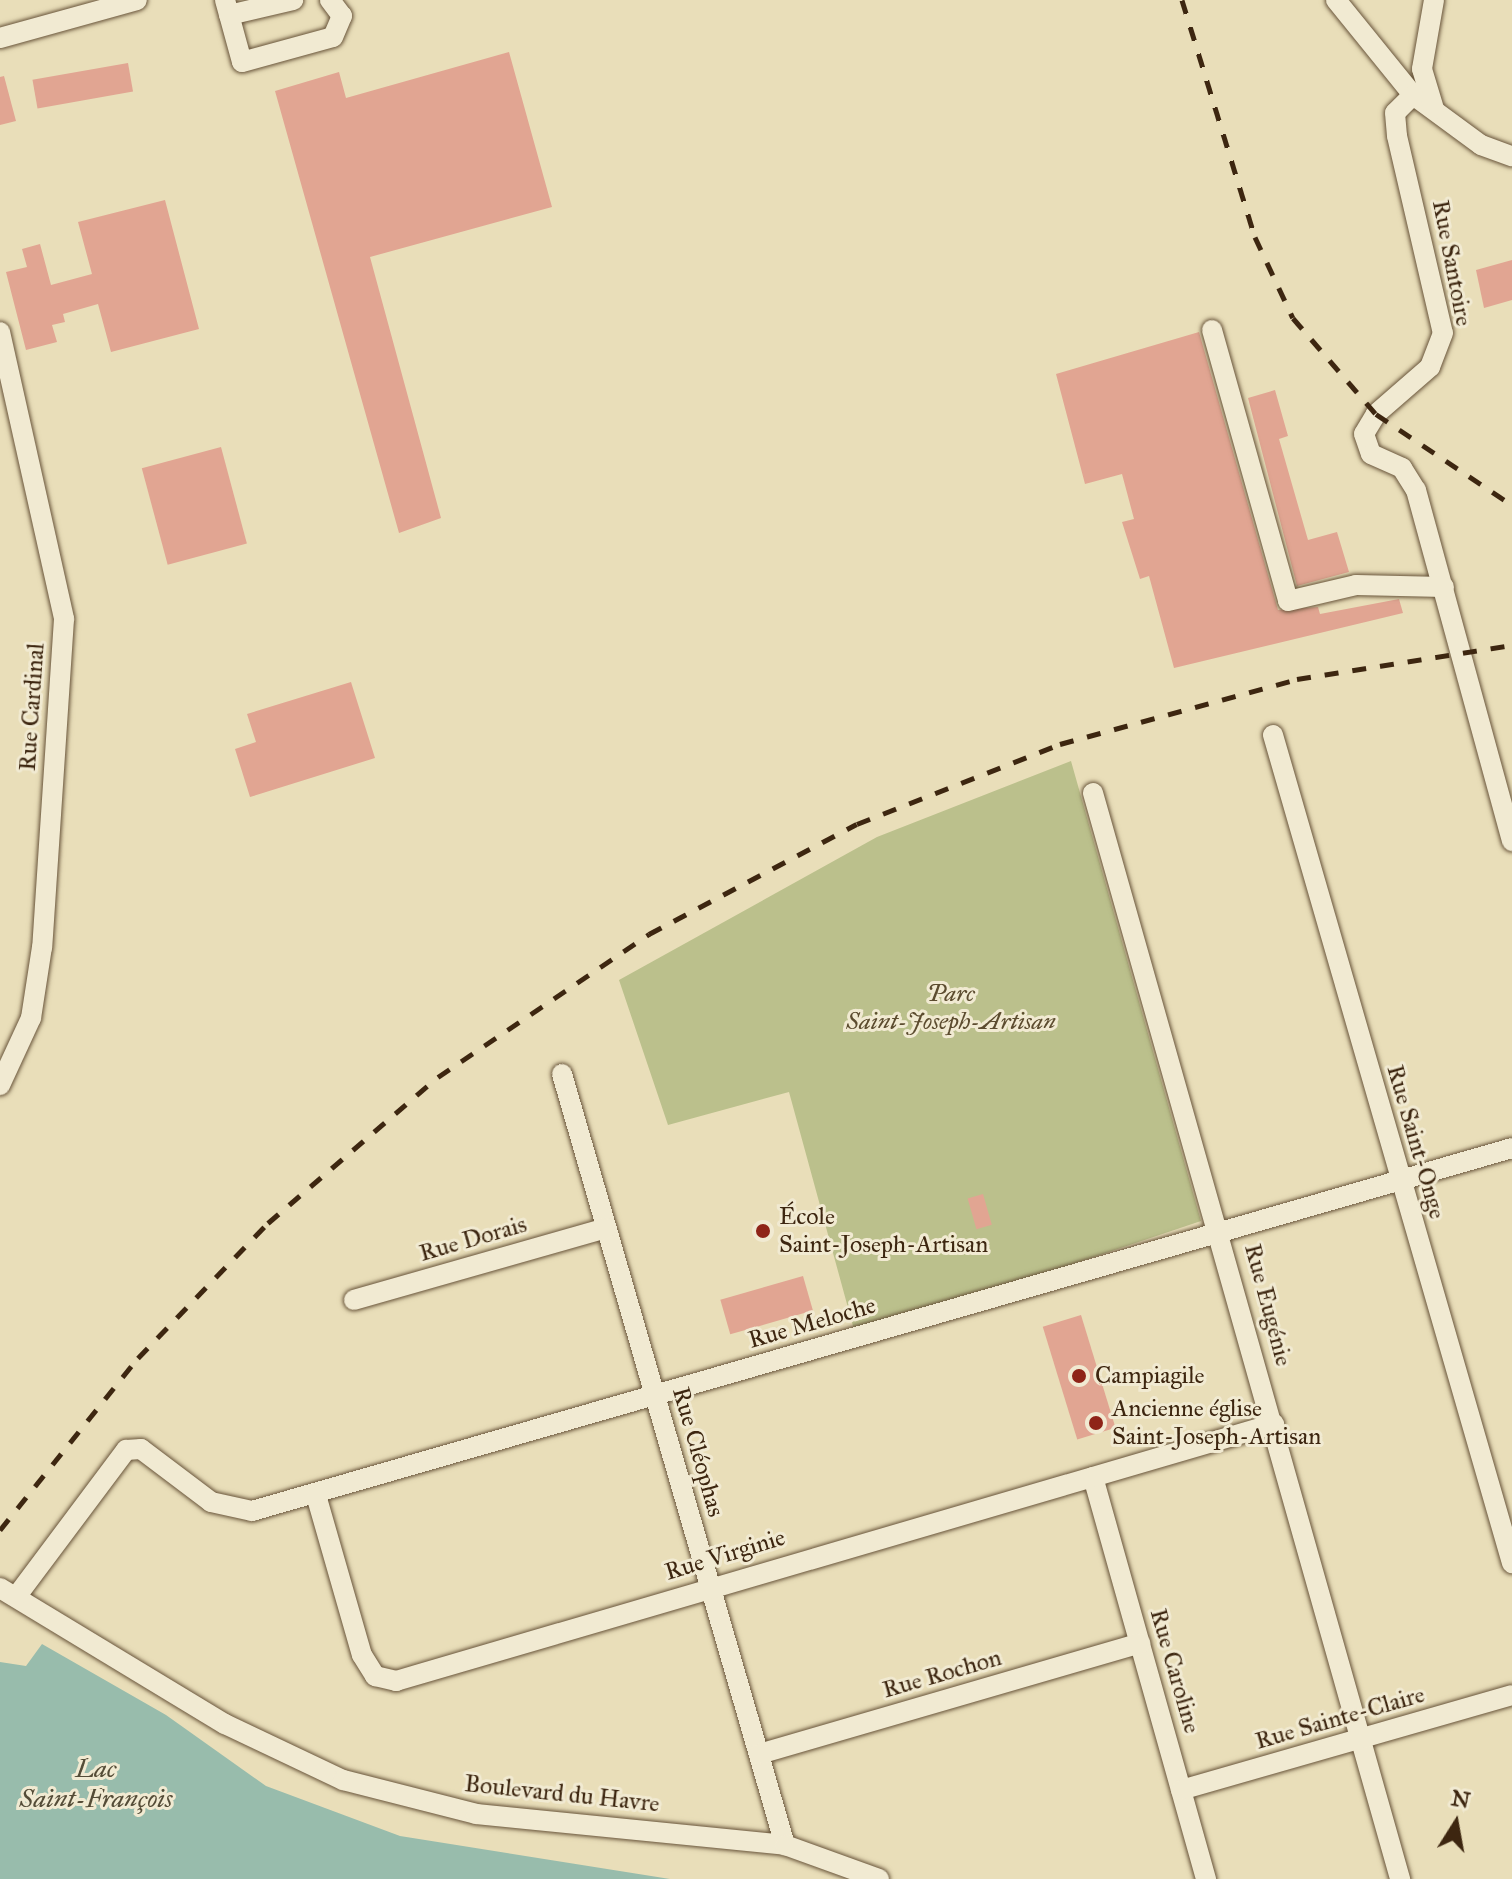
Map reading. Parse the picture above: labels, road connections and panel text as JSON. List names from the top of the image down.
{
  "streets": {
    "street": [
      "Rue Santoire",
      "Rue Cardinal",
      "Rue Saint-Onge",
      "Rue Dorais",
      "Rue Eugénie",
      "Rue Meloche",
      "Rue Cléophas",
      "Rue Virginie",
      "Rue Caroline",
      "Rue Rochon",
      "Rue Sainte-Claire",
      "Boulevard du Havre"
    ]
  },
  "crossings": [
    ["Rue Saint-Onge", "Rue Meloche"],
    ["Rue Dorais", "Rue Cléophas"],
    ["Rue Eugénie", "Rue Meloche"],
    ["Rue Eugénie", "Rue Virginie"],
    ["Rue Eugénie", "Rue Sainte-Claire"],
    ["Rue Meloche", "Rue Cléophas"],
    ["Rue Meloche", "Rue Virginie"],
    ["Rue Meloche", "Boulevard du Havre"],
    ["Rue Cléophas", "Rue Virginie"],
    ["Rue Cléophas", "Rue Rochon"],
    ["Rue Cléophas", "Boulevard du Havre"],
    ["Rue Virginie", "Rue Caroline"],
    ["Rue Caroline", "Rue Rochon"],
    ["Rue Caroline", "Rue Sainte-Claire"]
  ],
  "water": ["Lac Saint-François"],
  "parks": ["Parc Saint-Joseph-Artisan"],
  "places": ["École Saint-Joseph-Artisan", "Campiagile", "Ancienne église Saint-Joseph-Artisan"],
  "north": "top"
}
